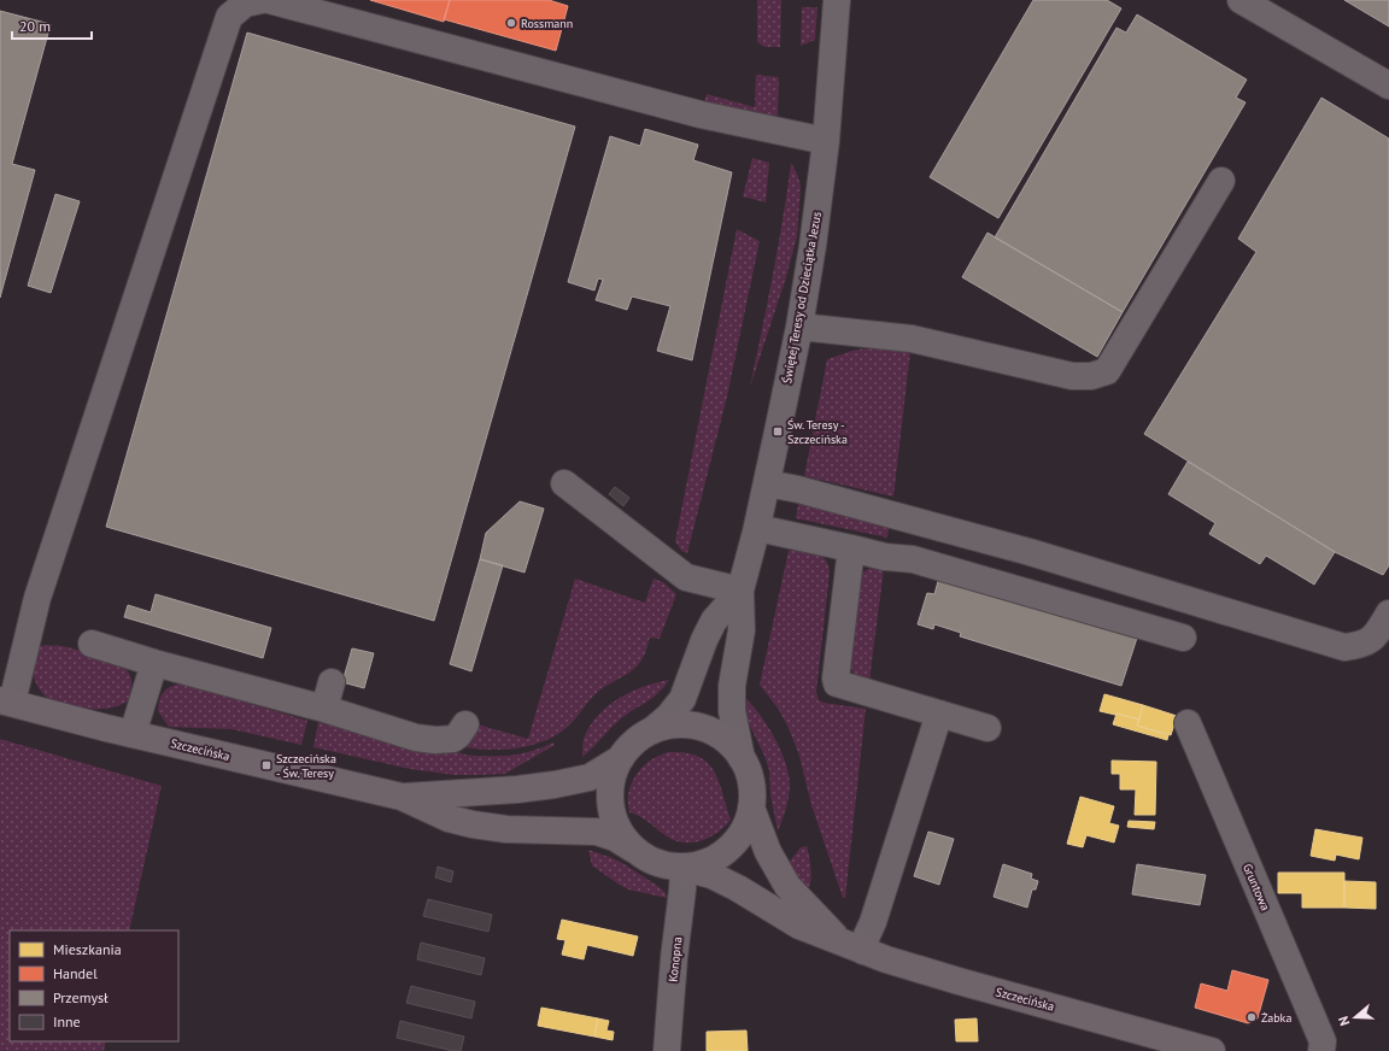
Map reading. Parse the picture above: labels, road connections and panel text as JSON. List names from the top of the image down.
{
  "streets": {
    "main road": ["Szczecińska"],
    "street": ["Świętej Teresy od Dzieciątka Jezus", "Gruntowa", "Konopna"]
  },
  "crossings": [
    ["Świętej Teresy od Dzieciątka Jezus", "Szczecińska"],
    ["Świętej Teresy od Dzieciątka Jezus", "Konopna"],
    ["Szczecińska", "Konopna"]
  ],
  "places": {
    "other": ["Rossmann", "Żabka"],
    "transit": ["Św. Teresy - Szczecińska", "Szczecińska - Św. Teresy"]
  },
  "legend": [
    "Mieszkania",
    "Handel",
    "Przemysł",
    "Inne"
  ],
  "scale_bar": "20 m",
  "north": "left"
}
